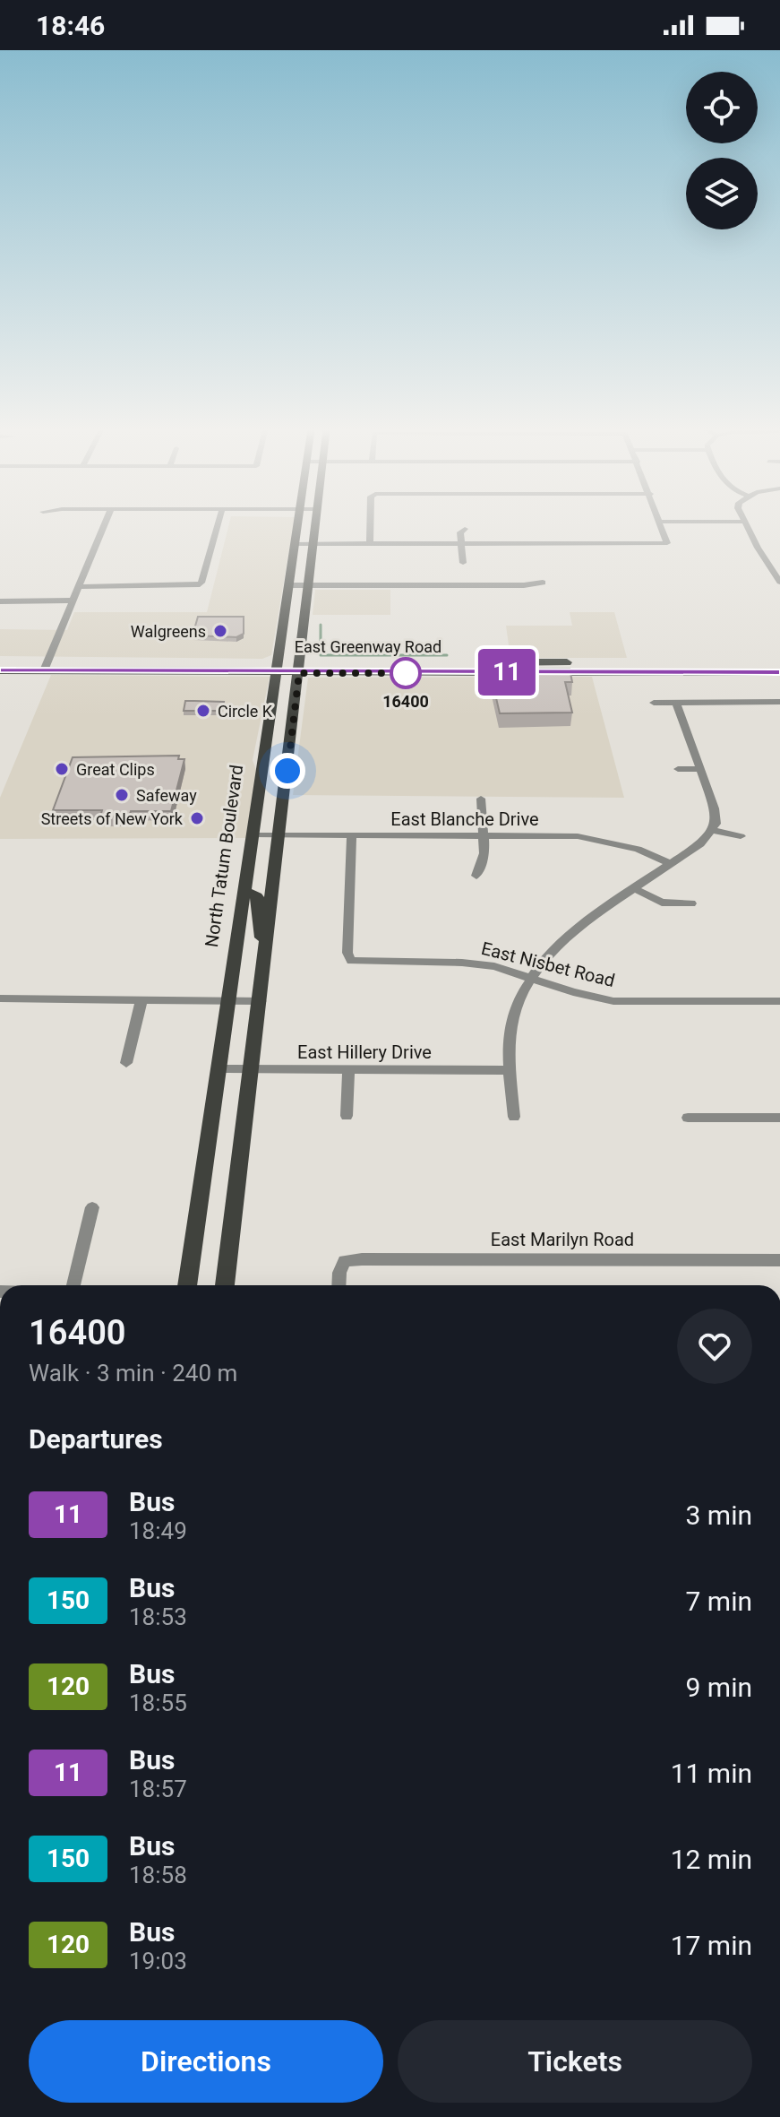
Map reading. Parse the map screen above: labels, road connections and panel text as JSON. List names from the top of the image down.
{
  "streets": {
    "main road": ["East Greenway Road", "North Tatum Boulevard"],
    "street": [
      "East Blanche Drive",
      "East Nisbet Road",
      "East Hillery Drive",
      "East Marilyn Road"
    ]
  },
  "crossings": [
    ["East Greenway Road", "North Tatum Boulevard"],
    ["East Blanche Drive", "North Tatum Boulevard"],
    ["East Blanche Drive", "East Nisbet Road"],
    ["North Tatum Boulevard", "East Hillery Drive"]
  ],
  "places": [
    "Walgreens",
    "16400",
    "Circle K",
    "Great Clips",
    "Safeway",
    "Streets of New York"
  ],
  "lines": ["bus line 11"],
  "page": {
    "status": "18:46",
    "on_map": "11",
    "heading": [
      ["16400", "Walk · 3 min · 240 m"],
      "Departures"
    ],
    "list": [
      {
        "mark": "11",
        "name": "Bus",
        "note": "18:49",
        "value": "3 min"
      },
      {
        "mark": "150",
        "name": "Bus",
        "note": "18:53",
        "value": "7 min"
      },
      {
        "mark": "120",
        "name": "Bus",
        "note": "18:55",
        "value": "9 min"
      },
      {
        "mark": "11",
        "name": "Bus",
        "note": "18:57",
        "value": "11 min"
      },
      {
        "mark": "150",
        "name": "Bus",
        "note": "18:58",
        "value": "12 min"
      },
      {
        "mark": "120",
        "name": "Bus",
        "note": "19:03",
        "value": "17 min"
      }
    ],
    "buttons": ["Directions", "Tickets"]
  }
}
